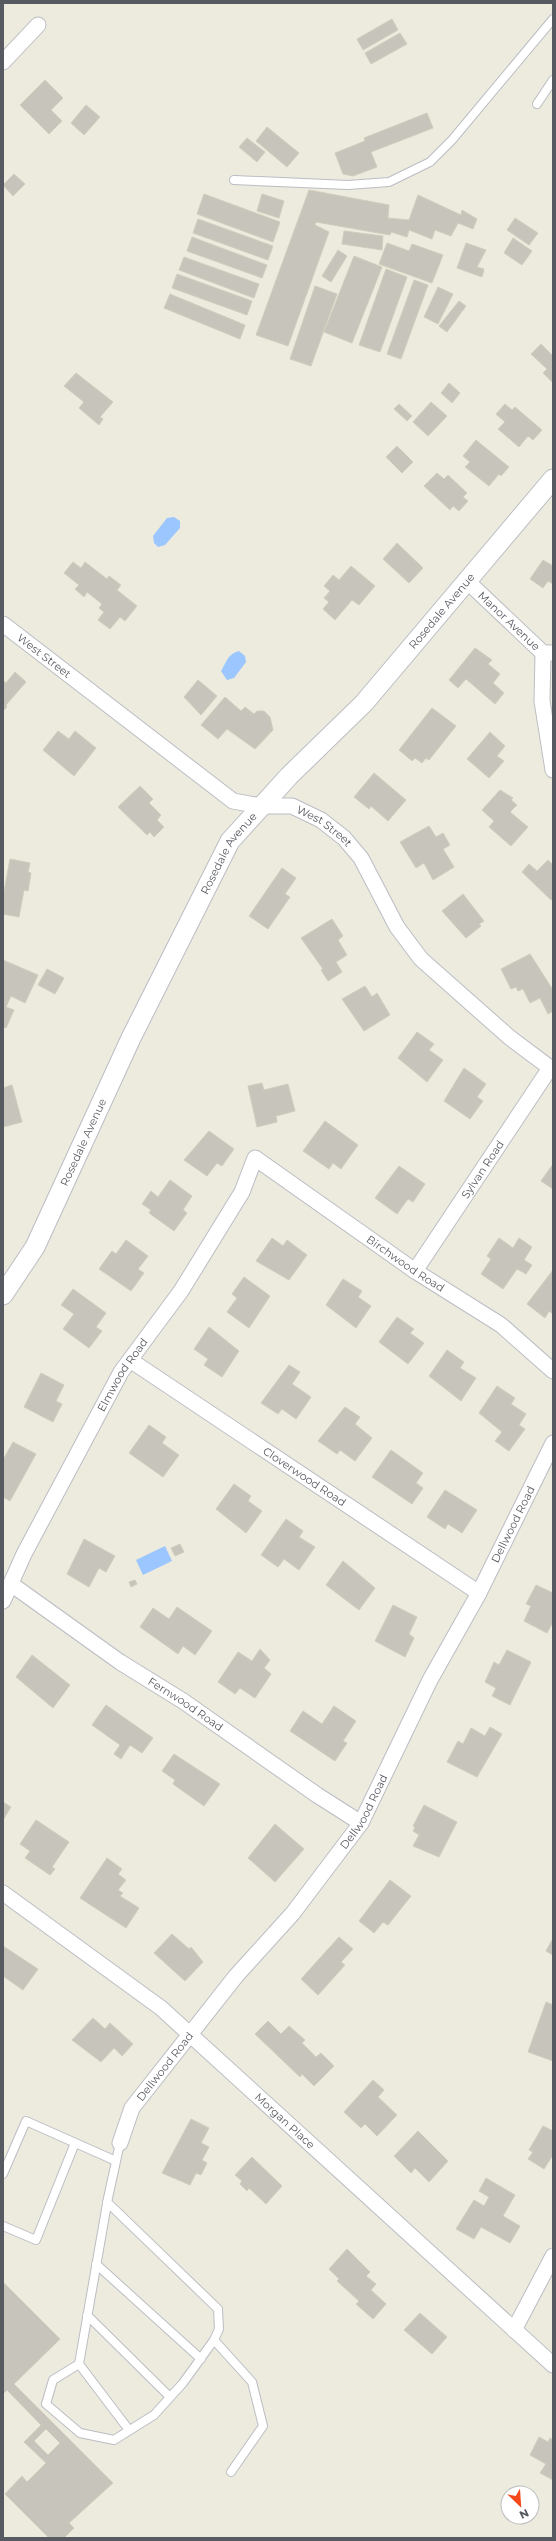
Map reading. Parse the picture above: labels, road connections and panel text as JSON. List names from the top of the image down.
{
  "streets": {
    "street": [
      "Rosedale Avenue",
      "Manor Avenue",
      "West Street",
      "Sylvan Road",
      "Birchwood Road",
      "Elmwood Road",
      "Cloverwood Road",
      "Dellwood Road",
      "Fernwood Road",
      "Morgan Place"
    ]
  },
  "crossings": [
    ["Rosedale Avenue", "Manor Avenue"],
    ["Rosedale Avenue", "West Street"],
    ["West Street", "Sylvan Road"],
    ["Sylvan Road", "Birchwood Road"],
    ["Birchwood Road", "Elmwood Road"],
    ["Elmwood Road", "Cloverwood Road"],
    ["Elmwood Road", "Fernwood Road"],
    ["Cloverwood Road", "Dellwood Road"],
    ["Dellwood Road", "Fernwood Road"],
    ["Dellwood Road", "Morgan Place"]
  ],
  "north": "bottom right"
}
